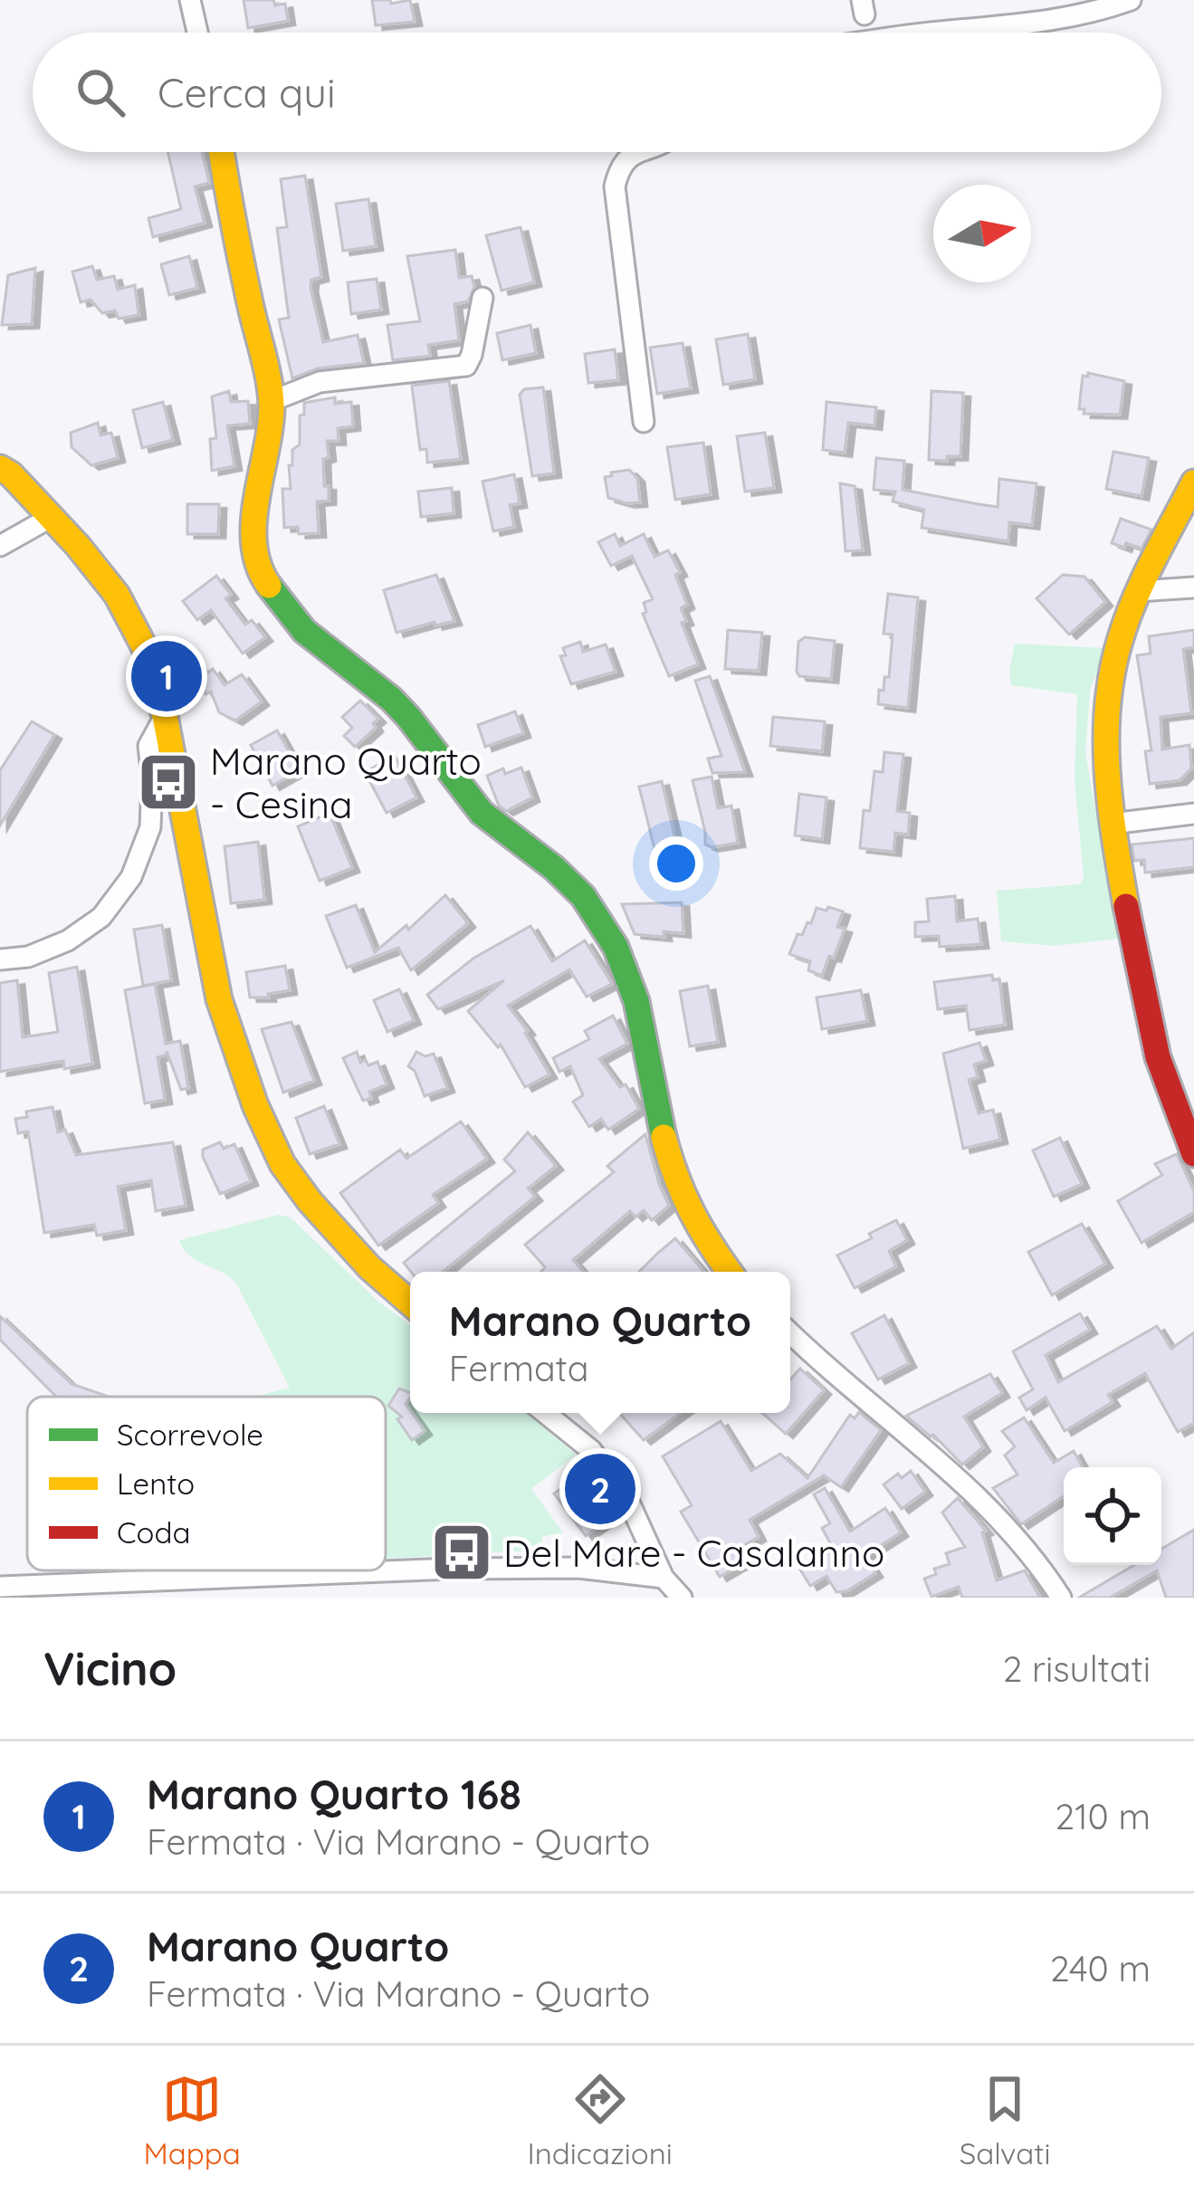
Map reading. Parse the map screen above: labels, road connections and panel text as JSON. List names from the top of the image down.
{
  "places": {
    "bus stop": ["Marano Quarto - Cesina", "Del Mare - Casalanno"]
  },
  "legend": ["Scorrevole", "Lento", "Coda"],
  "north": "right",
  "page": {
    "search": "Cerca qui",
    "pins": ["1", "2"],
    "popup": ["Marano Quarto", "Fermata"],
    "heading": ["Vicino", "2 risultati"],
    "list": [
      {
        "mark": "1",
        "name": "Marano Quarto 168",
        "note": "Fermata · Via Marano - Quarto",
        "value": "210 m"
      },
      {
        "mark": "2",
        "name": "Marano Quarto",
        "note": "Fermata · Via Marano - Quarto",
        "value": "240 m"
      }
    ],
    "nav": ["Mappa", "Indicazioni", "Salvati"]
  }
}
